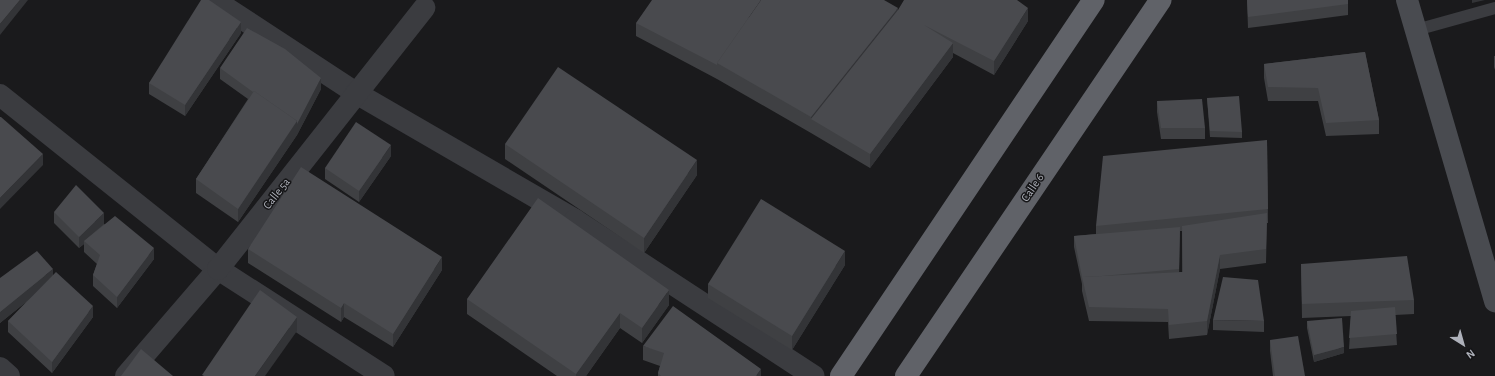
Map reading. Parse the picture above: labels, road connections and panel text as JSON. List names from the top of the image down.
{
  "streets": {
    "highway": ["Calle 6"],
    "street": ["Calle 5a"]
  },
  "north": "bottom right"
}
